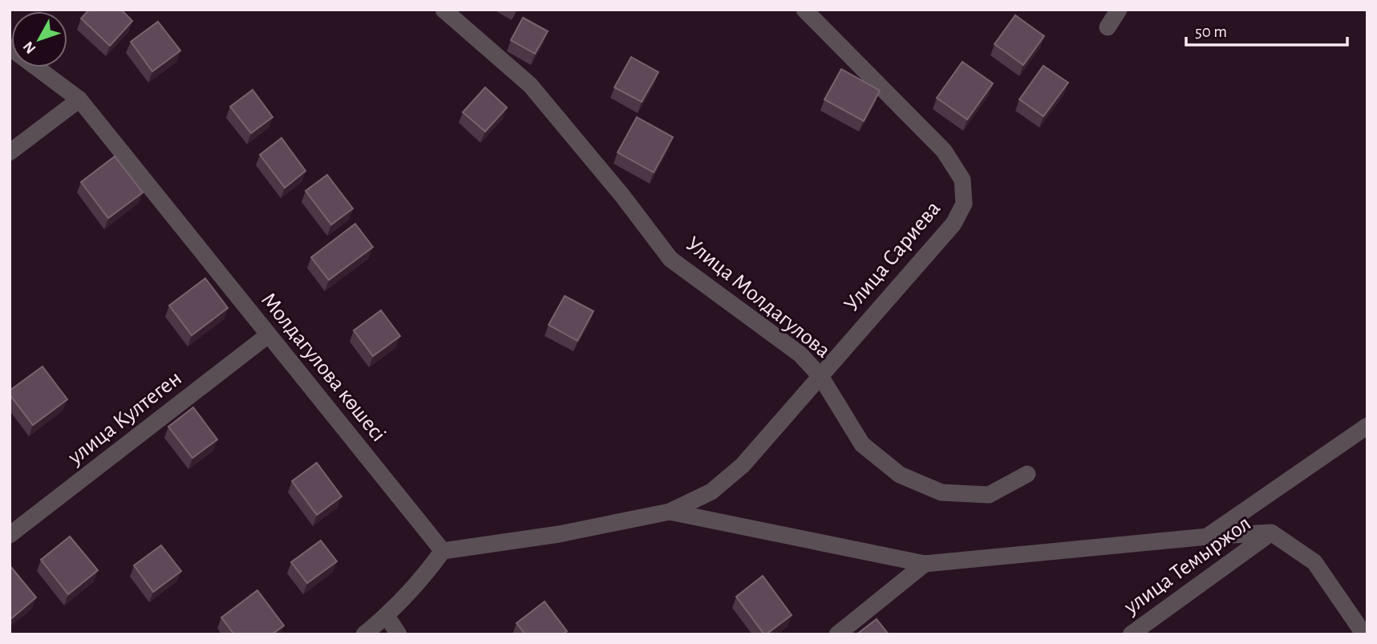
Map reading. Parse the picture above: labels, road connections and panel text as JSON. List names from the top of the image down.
{
  "streets": {
    "street": [
      "Улица Сариева",
      "Улица Молдагулова",
      "Молдагулова көшесі",
      "улица Култеген",
      "улица Темыржол"
    ]
  },
  "crossings": [
    ["Улица Сариева", "Улица Молдагулова"],
    ["Молдагулова көшесі", "улица Култеген"]
  ],
  "scale_bar": "50 m",
  "north": "bottom left"
}
